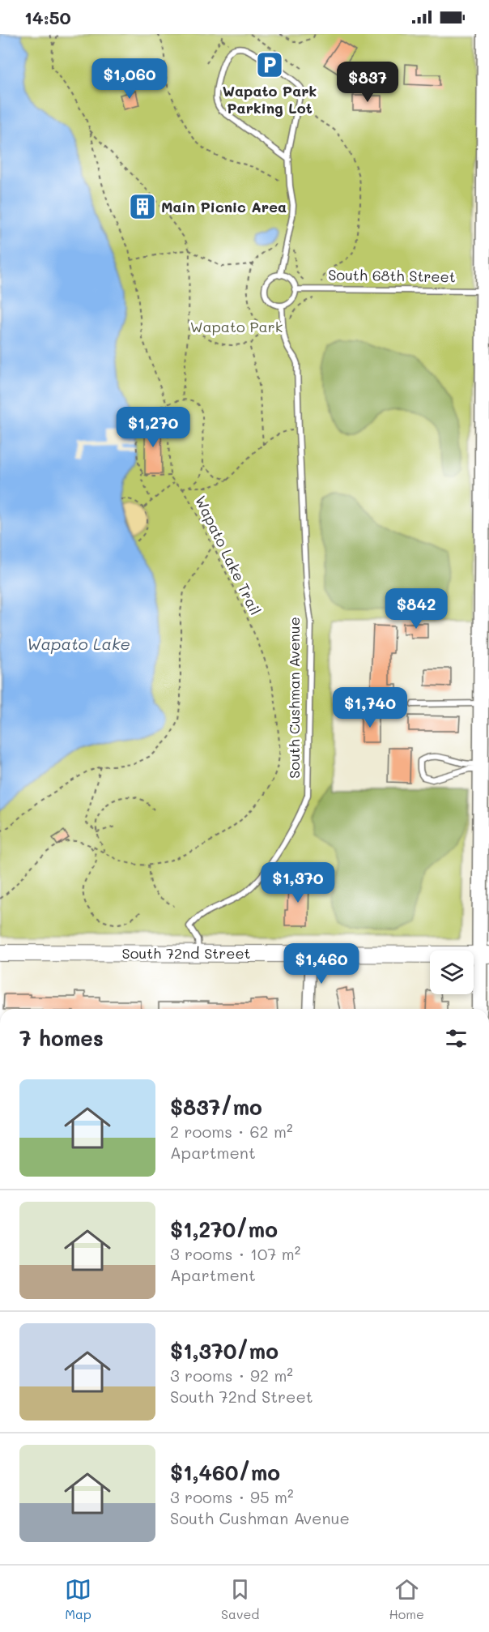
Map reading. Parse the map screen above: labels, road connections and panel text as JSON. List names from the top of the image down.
{
  "streets": {
    "main road": ["South 72nd Street"],
    "lane": ["South 68th Street", "South Cushman Avenue"],
    "path": ["Wapato Lake Trail"]
  },
  "crossings": [
    ["South 68th Street", "South Cushman Avenue"],
    ["South Cushman Avenue", "South 72nd Street"]
  ],
  "water": ["Wapato Lake"],
  "parks": ["Wapato Park"],
  "places": {
    "parking": ["Wapato Park Parking Lot"],
    "building": ["Main Picnic Area"]
  },
  "page": {
    "status": "14:50",
    "price": [
      "$1,060",
      "$837",
      "$1,270",
      "$842",
      "$1,740",
      "$1,370",
      "$1,460"
    ],
    "heading": "7 homes",
    "list": [
      {
        "name": "$837/mo",
        "note": "2 rooms · 62 m² · Apartment"
      },
      {
        "name": "$1,270/mo",
        "note": "3 rooms · 107 m² · Apartment"
      },
      {
        "name": "$1,370/mo",
        "note": "3 rooms · 92 m² · South 72nd Street"
      },
      {
        "name": "$1,460/mo",
        "note": "3 rooms · 95 m² · South Cushman Avenue"
      }
    ],
    "tabs": ["Map", "Saved", "Home"]
  }
}
